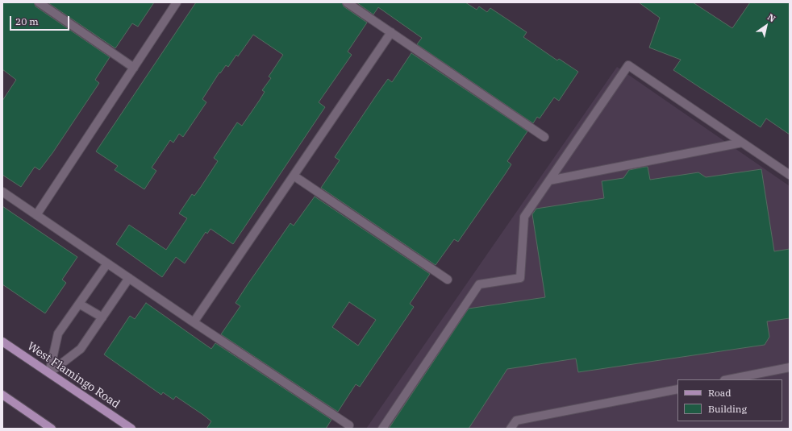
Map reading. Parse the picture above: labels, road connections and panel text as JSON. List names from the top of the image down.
{
  "streets": {
    "main road": ["West Flamingo Road"]
  },
  "legend": ["Road", "Building"],
  "scale_bar": "20 m",
  "north": "top right"
}
